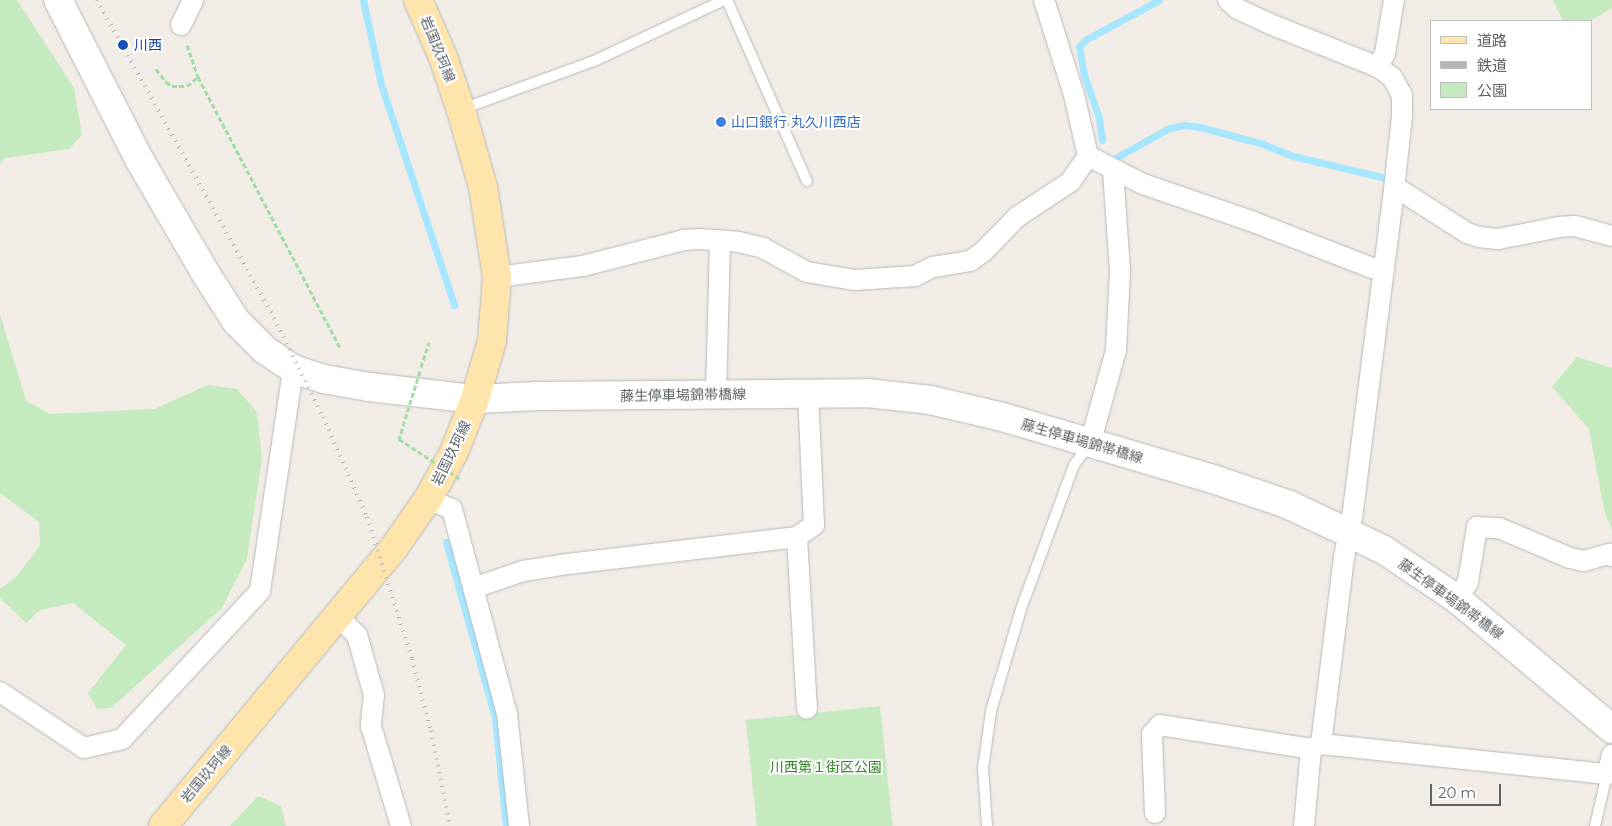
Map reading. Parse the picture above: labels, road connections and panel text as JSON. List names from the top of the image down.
{
  "streets": {
    "main road": ["岩国玖珂線", "藤生停車場錦帯橋線"]
  },
  "crossings": [
    ["岩国玖珂線", "藤生停車場錦帯橋線"]
  ],
  "parks": ["川西第１街区公園"],
  "places": ["川西", "山口銀行 丸久川西店"],
  "legend": ["道路", "鉄道", "公園"],
  "scale_bar": "20 m"
}
